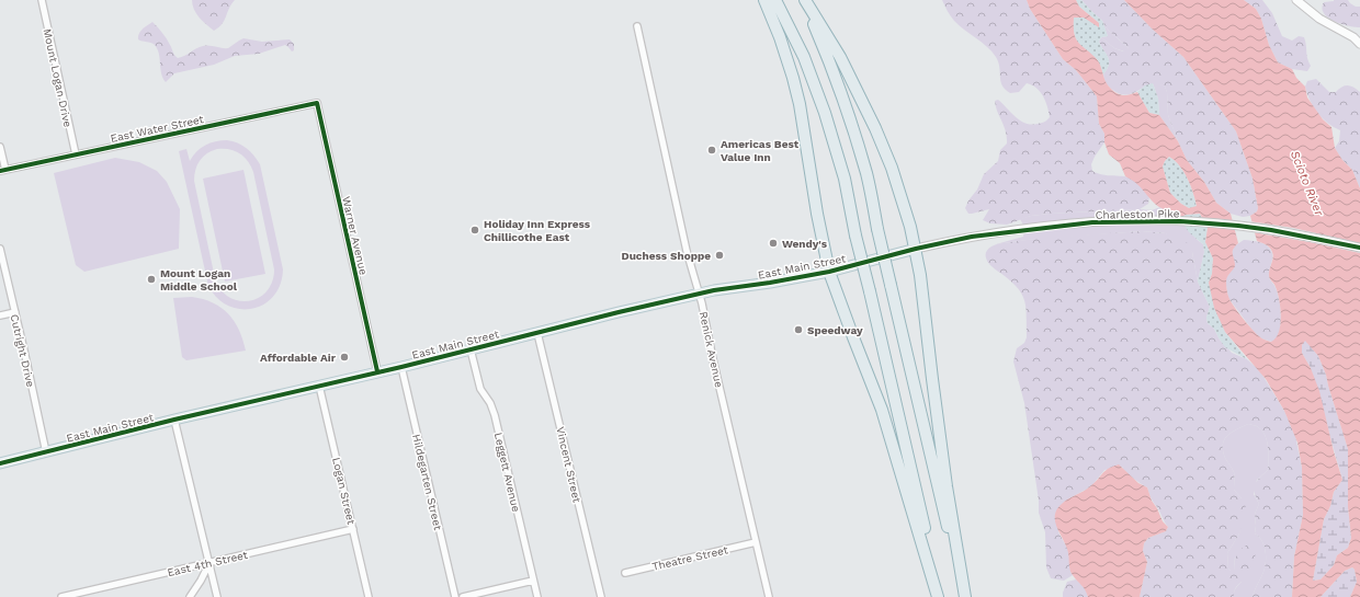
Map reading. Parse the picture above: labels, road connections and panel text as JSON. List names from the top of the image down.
{
  "streets": {
    "main road": ["East Main Street"],
    "street": [
      "Mount Logan Drive",
      "East Water Street",
      "Charleston Pike",
      "Warner Avenue",
      "Renick Avenue",
      "Cutright Drive",
      "Vincent Street",
      "Leggett Avenue",
      "Hildegarten Street",
      "Logan Street",
      "Theatre Street",
      "East 4th Street"
    ]
  },
  "crossings": [
    ["Mount Logan Drive", "East Water Street"],
    ["East Water Street", "Warner Avenue"],
    ["Charleston Pike", "East Main Street"],
    ["Warner Avenue", "East Main Street"],
    ["East Main Street", "Renick Avenue"],
    ["East Main Street", "Cutright Drive"],
    ["East Main Street", "Vincent Street"],
    ["East Main Street", "Leggett Avenue"],
    ["East Main Street", "Hildegarten Street"],
    ["East Main Street", "Logan Street"],
    ["Renick Avenue", "Theatre Street"],
    ["Logan Street", "East 4th Street"]
  ],
  "water": ["Scioto River"],
  "places": [
    "Americas Best Value Inn",
    "Holiday Inn Express Chillicothe East",
    "Wendy's",
    "Duchess Shoppe",
    "Mount Logan Middle School",
    "Speedway",
    "Affordable Air"
  ]
}
